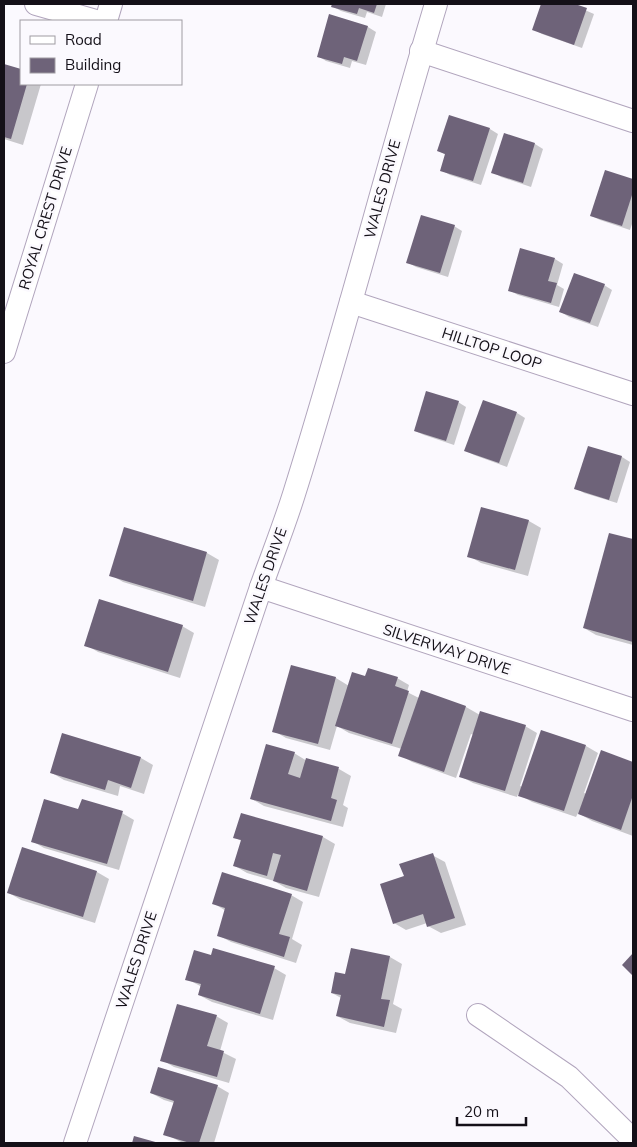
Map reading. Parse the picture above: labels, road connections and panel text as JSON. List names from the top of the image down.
{
  "streets": {
    "street": [
      "WALES DRIVE",
      "ROYAL CREST DRIVE",
      "HILLTOP LOOP",
      "SILVERWAY DRIVE"
    ]
  },
  "crossings": [
    ["WALES DRIVE", "HILLTOP LOOP"],
    ["WALES DRIVE", "SILVERWAY DRIVE"]
  ],
  "legend": ["Road", "Building"],
  "scale_bar": "20 m"
}
